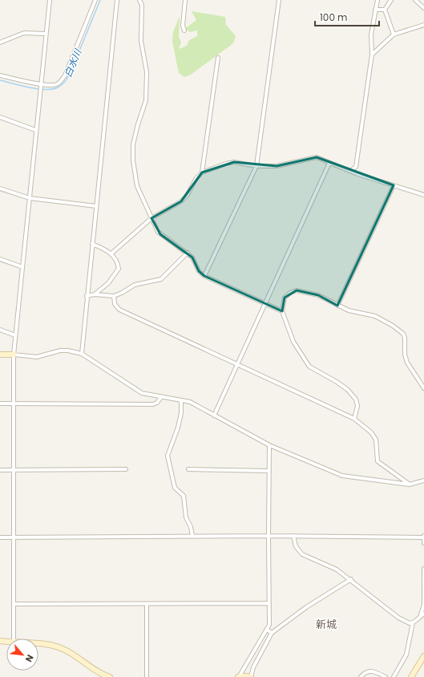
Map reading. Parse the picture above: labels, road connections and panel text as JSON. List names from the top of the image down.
{
  "districts": ["新城"],
  "water": ["白水川"],
  "scale_bar": "100 m",
  "north": "bottom right"
}
